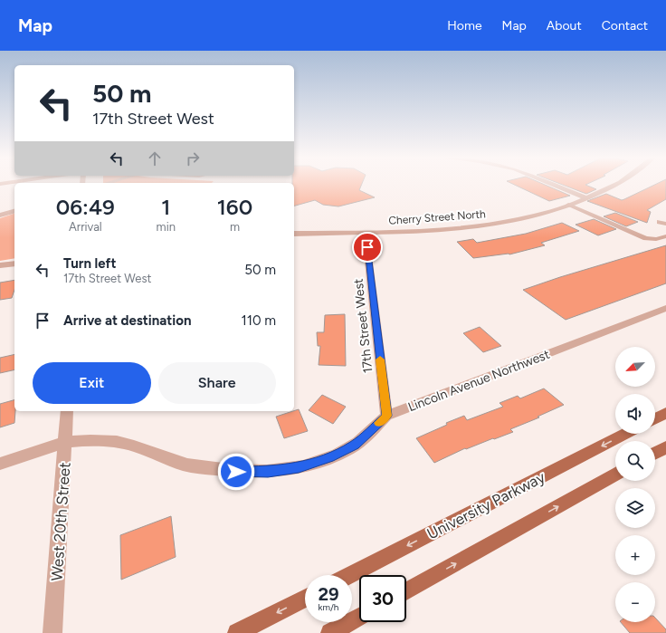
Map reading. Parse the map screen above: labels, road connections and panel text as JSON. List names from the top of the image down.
{
  "streets": {
    "main road": ["University Parkway"],
    "street": [
      "Cherry Street North",
      "17th Street West",
      "Lincoln Avenue Northwest",
      "West 20th Street"
    ]
  },
  "crossings": [
    ["Cherry Street North", "17th Street West"],
    ["17th Street West", "Lincoln Avenue Northwest"],
    ["Lincoln Avenue Northwest", "West 20th Street"]
  ],
  "north": "bottom left",
  "page": {
    "header": "Map",
    "nav": [
      "Home",
      "Map",
      "About",
      "Contact"
    ],
    "turn": ["50 m", "17th Street West"],
    "eta": [
      "06:49",
      "Arrival",
      "1",
      "min",
      "160",
      "m"
    ],
    "list": [
      {
        "name": "Turn left",
        "note": "17th Street West",
        "value": "50 m"
      },
      {
        "name": "Arrive at destination",
        "value": "110 m"
      }
    ],
    "map_buttons": ["+", "−"],
    "buttons": ["Exit", "Share"],
    "speed": "29 km/h",
    "limit": "30"
  }
}
